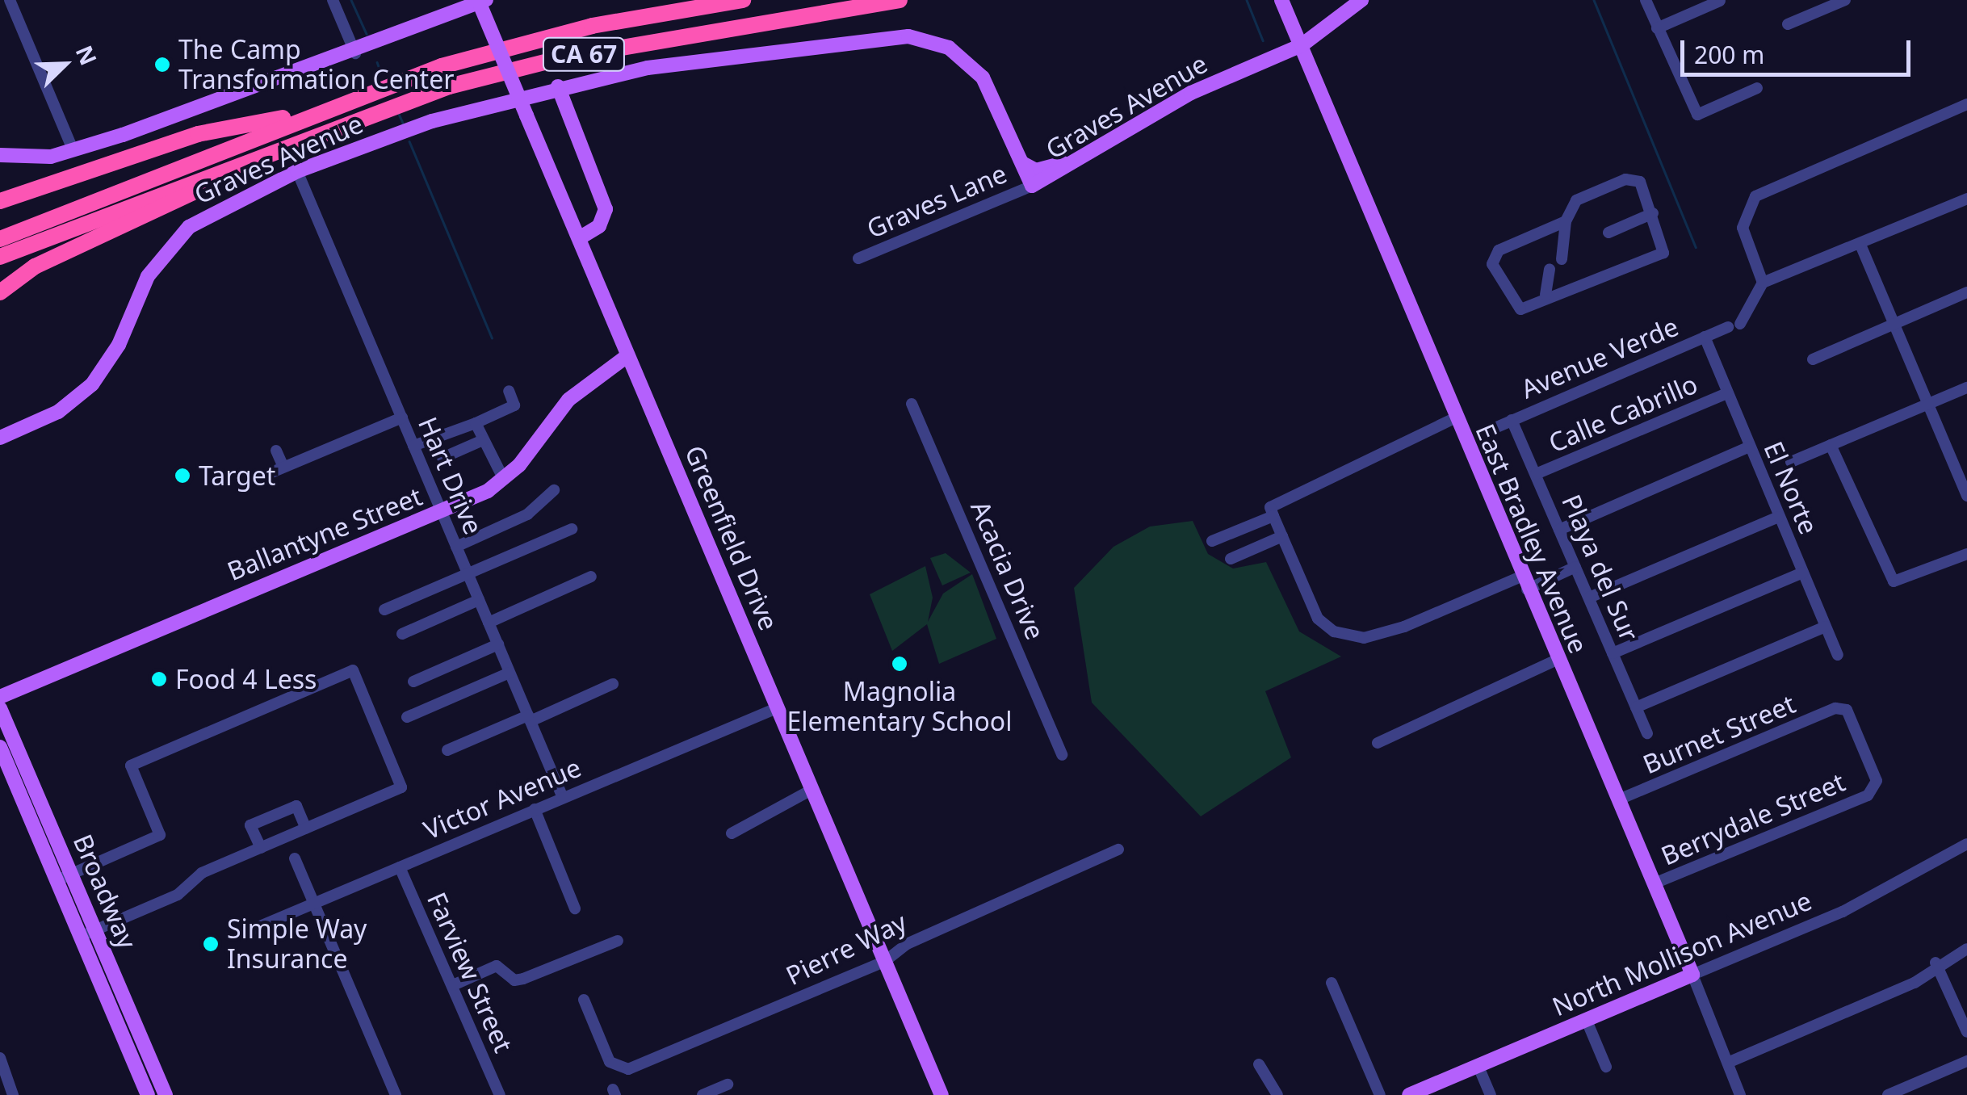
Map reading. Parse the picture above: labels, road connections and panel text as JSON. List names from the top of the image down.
{
  "streets": {
    "highway": ["CA 67"],
    "main road": [
      "Graves Avenue",
      "Ballantyne Street",
      "Greenfield Drive",
      "East Bradley Avenue",
      "Broadway",
      "North Mollison Avenue"
    ],
    "street": [
      "Graves Lane",
      "Avenue Verde",
      "Calle Cabrillo",
      "Hart Drive",
      "El Norte",
      "Playa del Sur",
      "Acacia Drive",
      "Burnet Street",
      "Victor Avenue",
      "Berrydale Street",
      "Pierre Way",
      "Farview Street"
    ]
  },
  "crossings": [
    ["Graves Avenue", "Graves Lane"],
    ["Graves Avenue", "Hart Drive"],
    ["Graves Avenue", "East Bradley Avenue"],
    ["Avenue Verde", "El Norte"],
    ["Avenue Verde", "Playa del Sur"],
    ["Calle Cabrillo", "El Norte"],
    ["Calle Cabrillo", "Playa del Sur"],
    ["Hart Drive", "Ballantyne Street"],
    ["Hart Drive", "Victor Avenue"],
    ["Ballantyne Street", "Greenfield Drive"],
    ["Greenfield Drive", "Victor Avenue"],
    ["Greenfield Drive", "Pierre Way"],
    ["East Bradley Avenue", "Burnet Street"],
    ["East Bradley Avenue", "Berrydale Street"],
    ["East Bradley Avenue", "North Mollison Avenue"],
    ["Burnet Street", "Berrydale Street"],
    ["Victor Avenue", "Farview Street"]
  ],
  "places": [
    "The Camp Transformation Center",
    "Target",
    "Magnolia Elementary School",
    "Food 4 Less",
    "Simple Way Insurance"
  ],
  "scale_bar": "200 m",
  "north": "top right"
}
